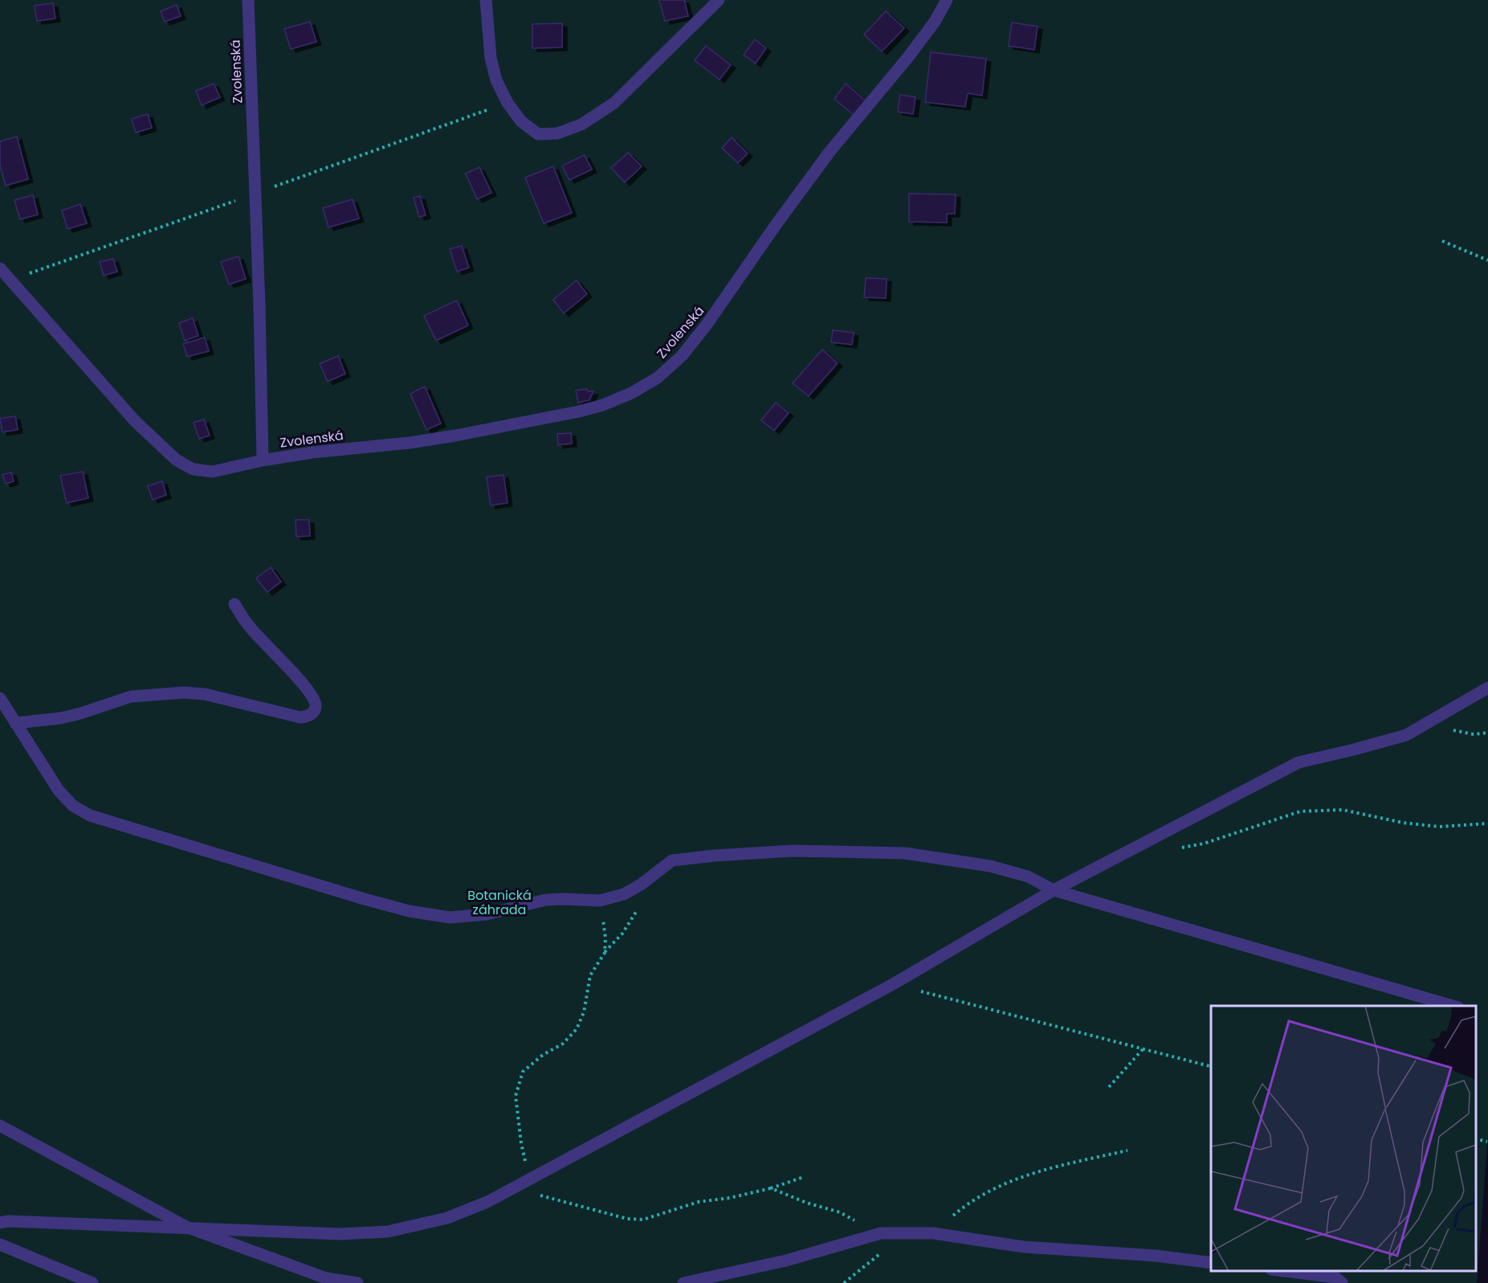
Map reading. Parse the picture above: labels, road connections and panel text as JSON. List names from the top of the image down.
{
  "streets": {
    "street": ["Zvolenská"]
  },
  "parks": ["Botanická záhrada"]
}
